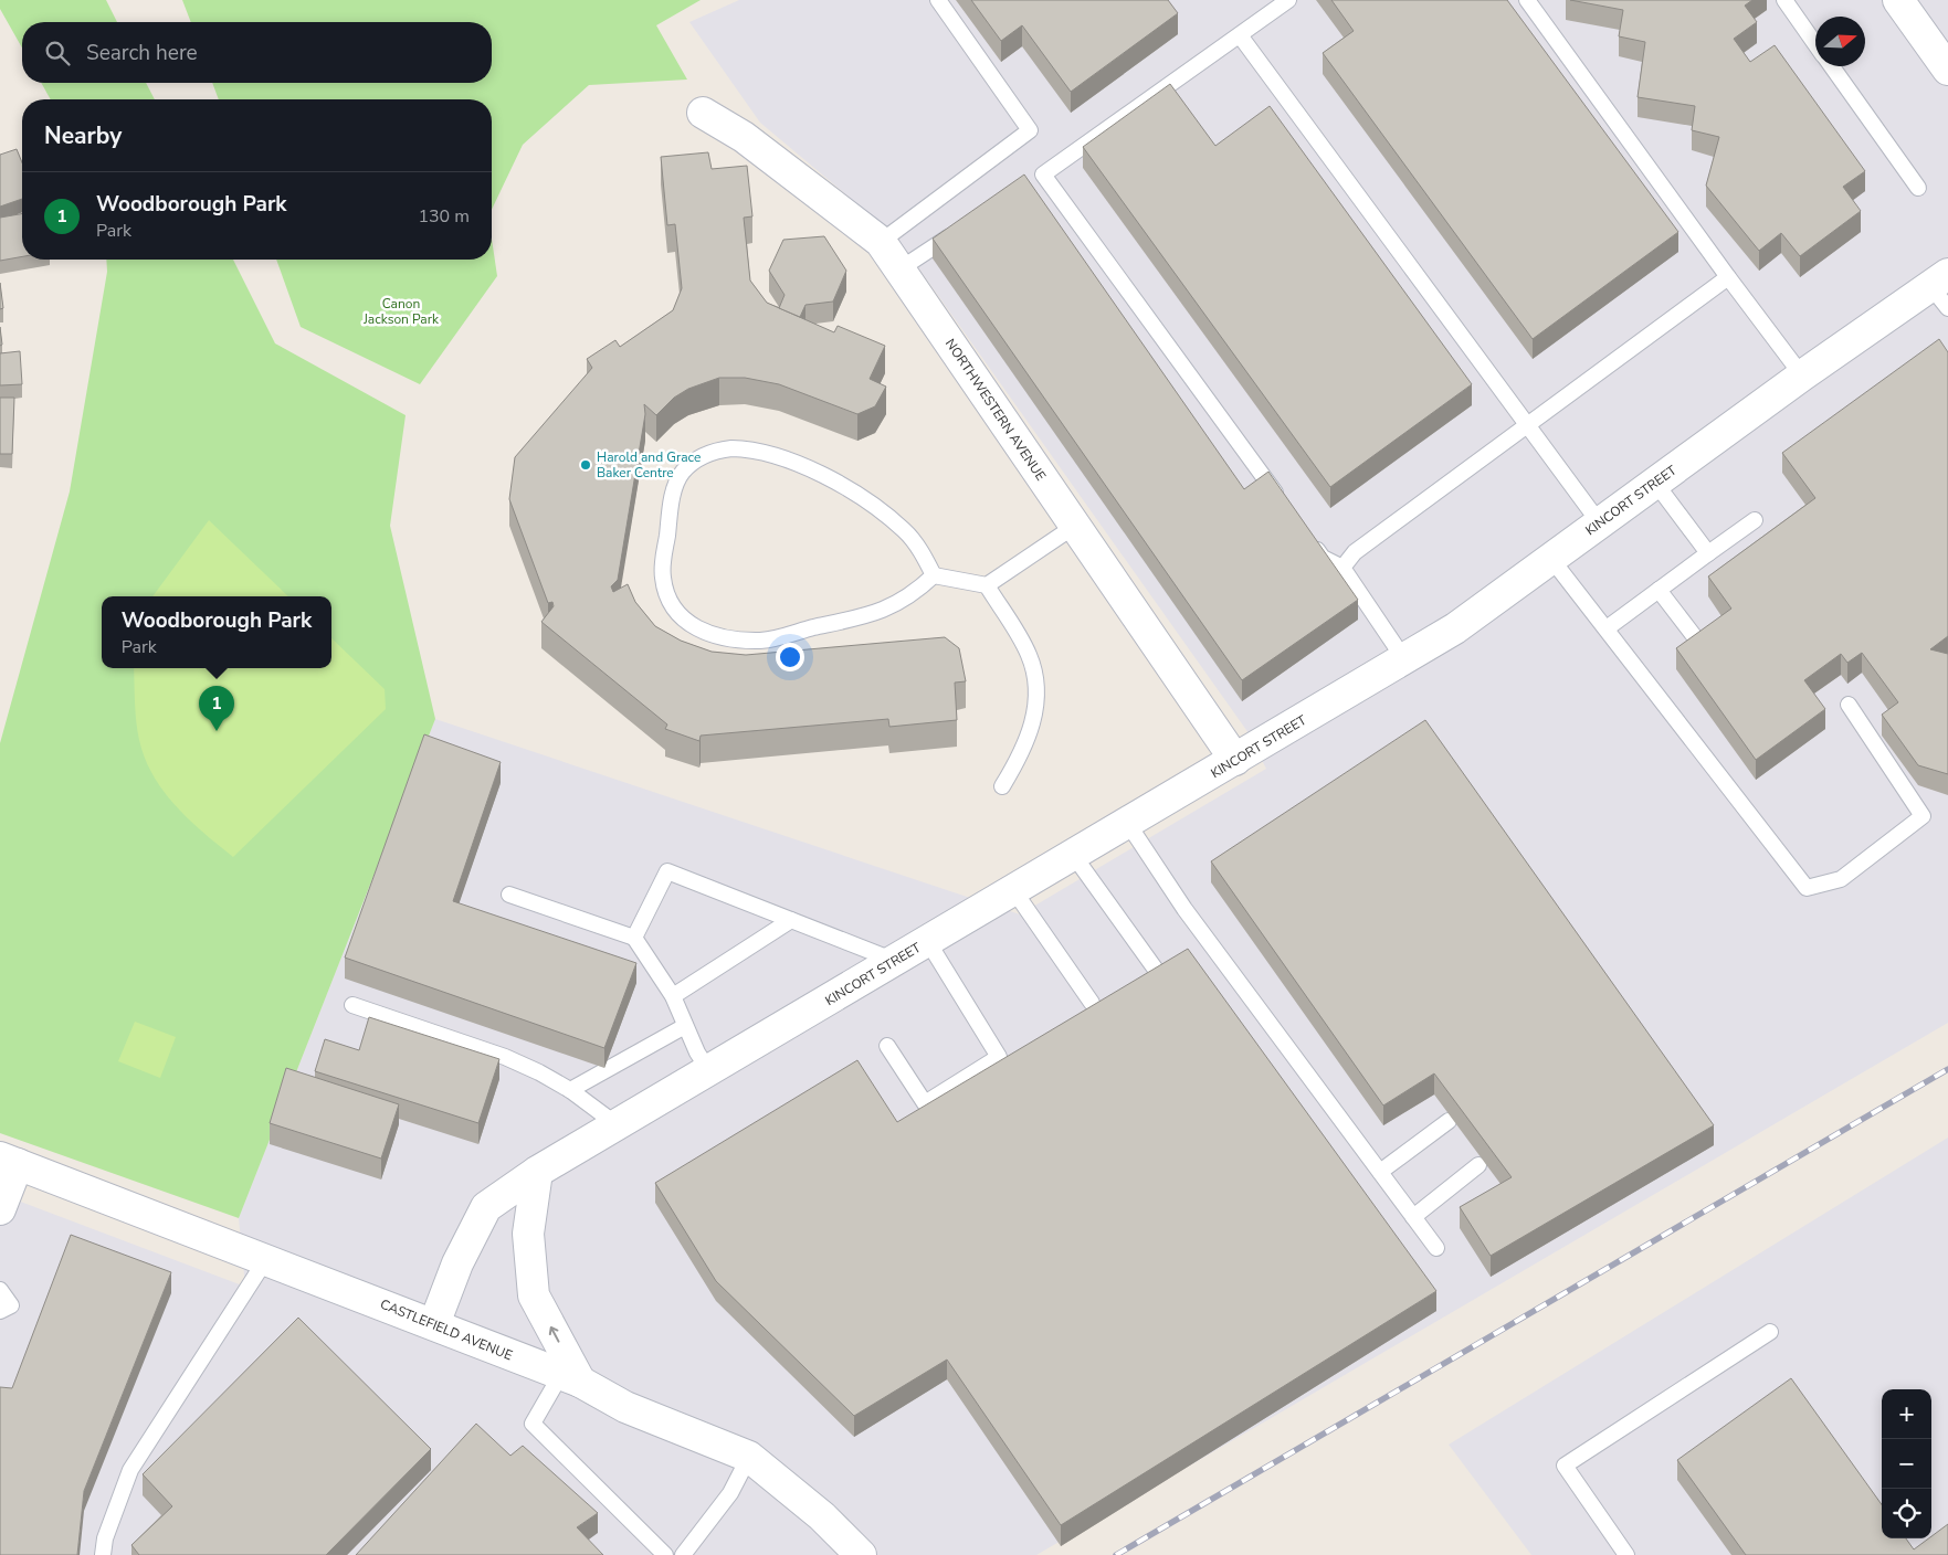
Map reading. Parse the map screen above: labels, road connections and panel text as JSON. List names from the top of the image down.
{
  "streets": {
    "street": ["NORTHWESTERN AVENUE", "KINCORT STREET", "CASTLEFIELD AVENUE"]
  },
  "crossings": [
    ["NORTHWESTERN AVENUE", "KINCORT STREET"],
    ["KINCORT STREET", "CASTLEFIELD AVENUE"]
  ],
  "parks": ["Canon Jackson Park"],
  "places": ["Harold and Grace Baker Centre"],
  "north": "right",
  "page": {
    "search": "Search here",
    "heading": "Nearby",
    "list": [
      {
        "mark": "1",
        "name": "Woodborough Park",
        "note": "Park",
        "value": "130 m"
      }
    ],
    "popup": ["Woodborough Park", "Park"],
    "pins": "1",
    "map_buttons": ["+", "−"]
  }
}
